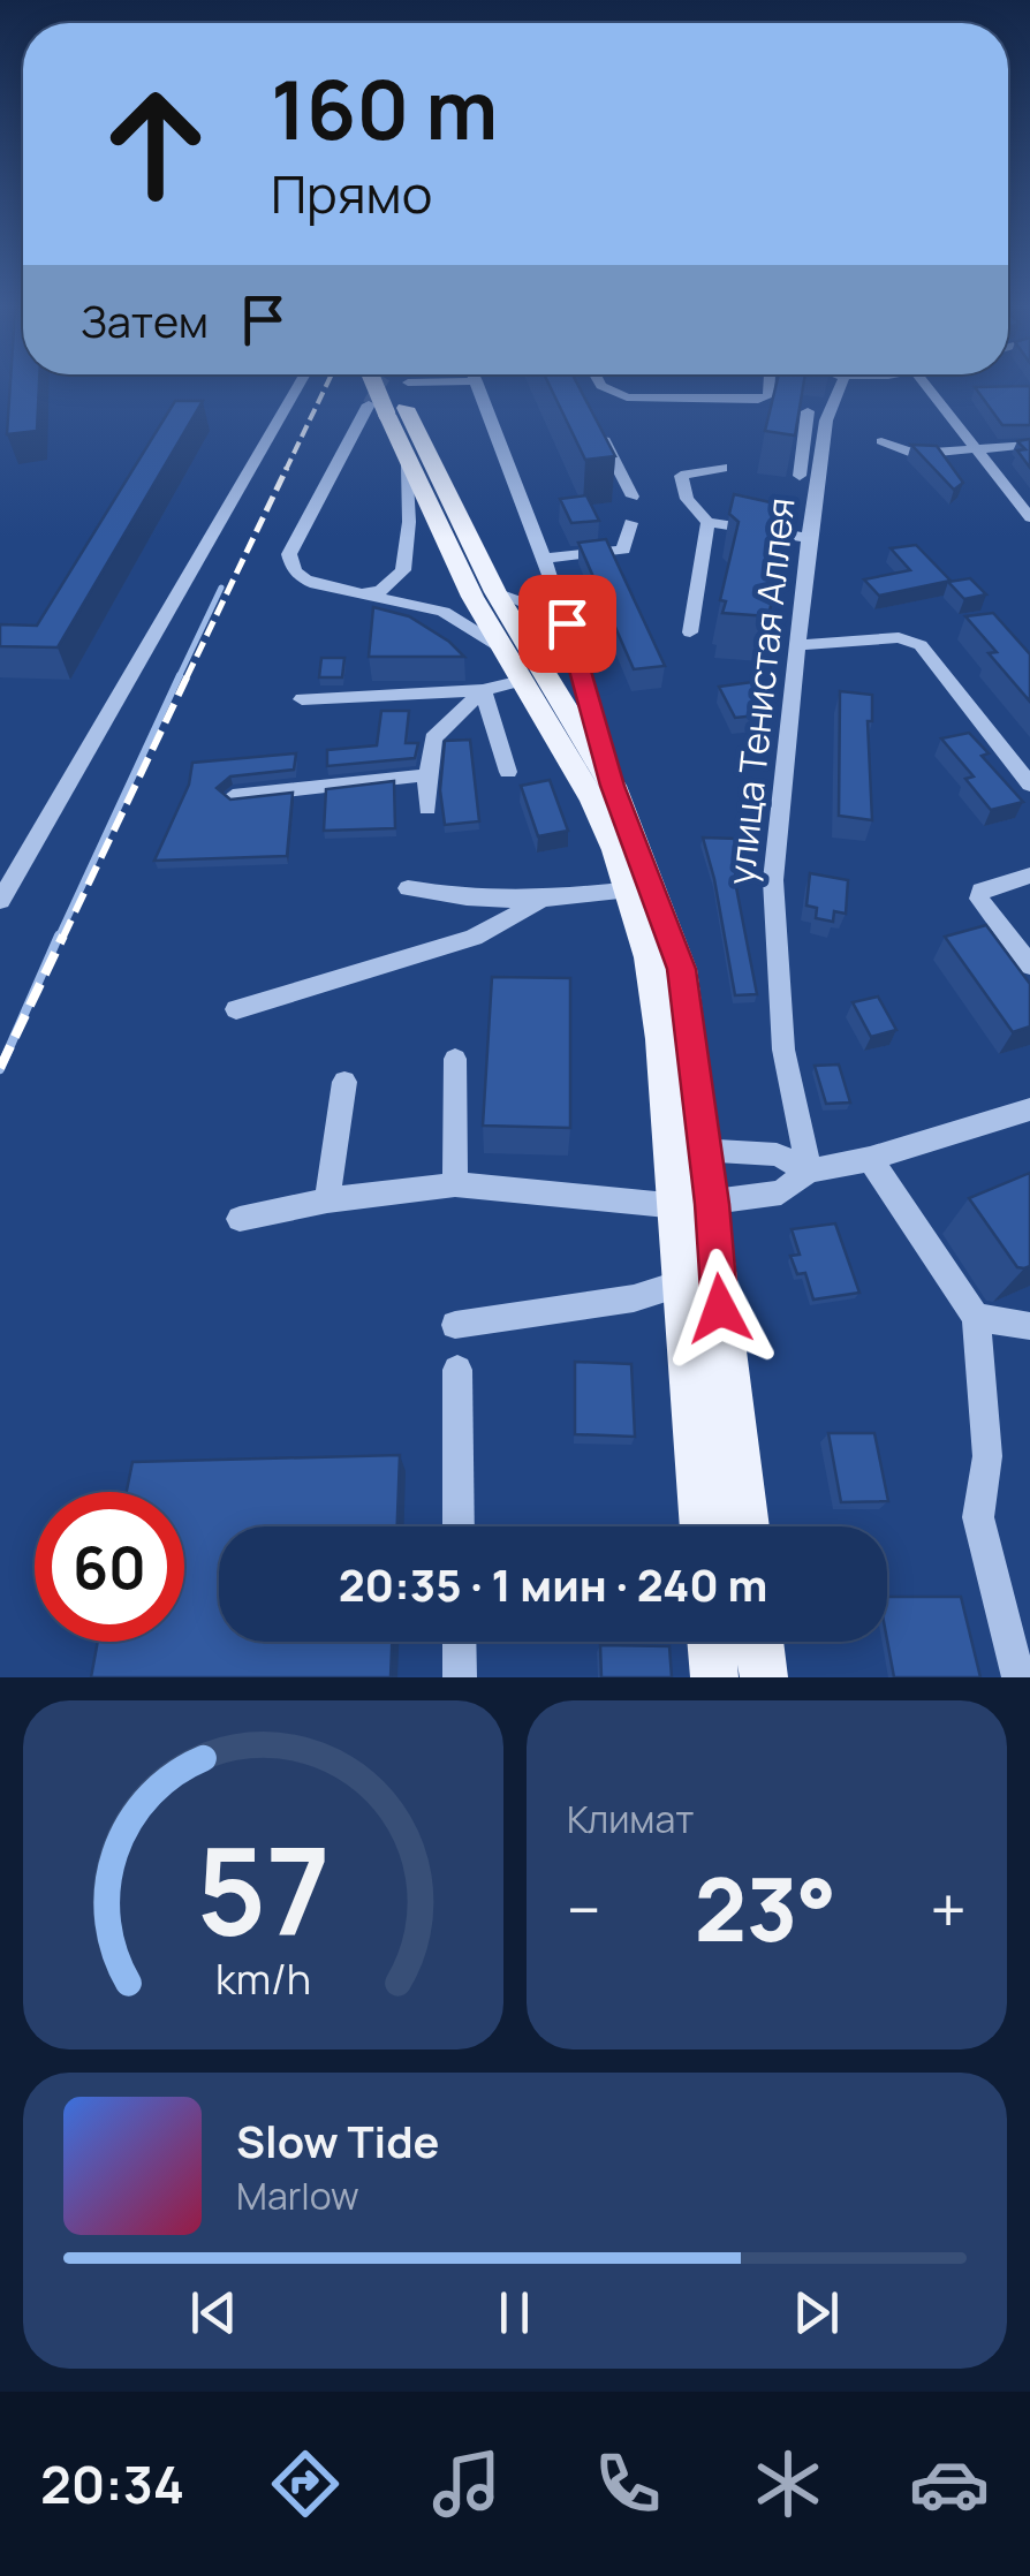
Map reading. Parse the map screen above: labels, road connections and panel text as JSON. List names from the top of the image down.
{
  "streets": {
    "street": ["улица Тенистая Аллея"]
  },
  "page": {
    "turn": ["160 m", "Прямо"],
    "then": "Затем",
    "limit": "60",
    "trip": "20:35 · 1 мин · 240 m",
    "tile": "Климат",
    "heat": ["−", "23°", "+"],
    "song": ["Slow Tide", "Marlow"],
    "tabs": "20:34",
    "gauge": ["57", "km/h"]
  }
}
